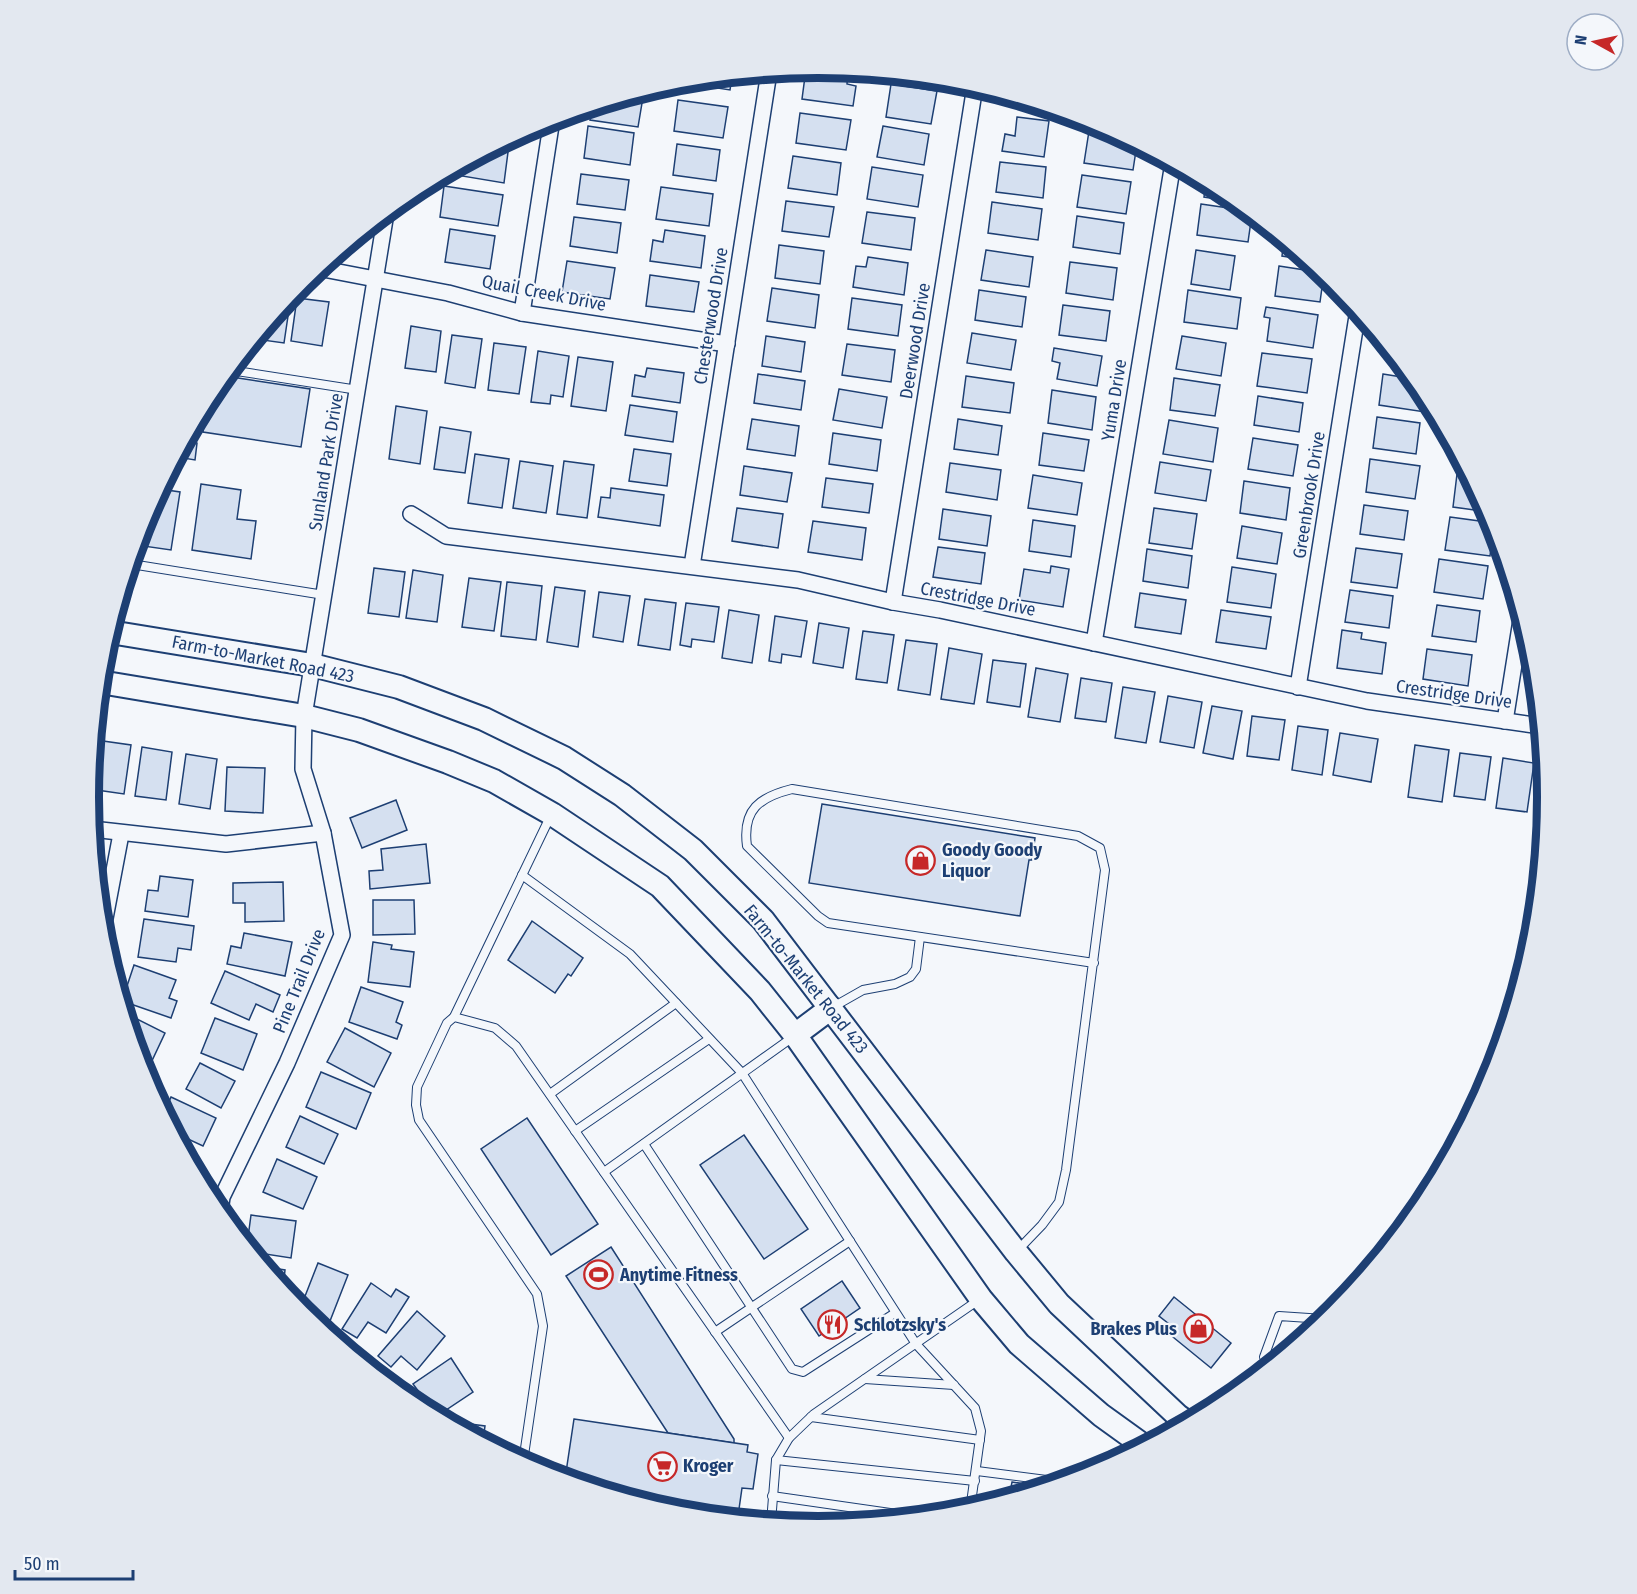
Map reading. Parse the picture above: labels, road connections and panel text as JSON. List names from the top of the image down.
{
  "streets": {
    "main road": ["Farm-to-Market Road 423"],
    "street": [
      "Quail Creek Drive",
      "Chesterwood Drive",
      "Deerwood Drive",
      "Yuma Drive",
      "Sunland Park Drive",
      "Greenbrook Drive",
      "Crestridge Drive",
      "Pine Trail Drive"
    ]
  },
  "crossings": [
    ["Quail Creek Drive", "Chesterwood Drive"],
    ["Quail Creek Drive", "Sunland Park Drive"],
    ["Chesterwood Drive", "Crestridge Drive"],
    ["Deerwood Drive", "Crestridge Drive"],
    ["Yuma Drive", "Crestridge Drive"],
    ["Sunland Park Drive", "Farm-to-Market Road 423"],
    ["Sunland Park Drive", "Pine Trail Drive"],
    ["Greenbrook Drive", "Crestridge Drive"]
  ],
  "places": {
    "shop": ["Goody Goody Liquor", "Brakes Plus"],
    "sports": ["Anytime Fitness"],
    "restaurant": ["Schlotzsky's"],
    "supermarket": ["Kroger"]
  },
  "scale_bar": "50 m",
  "north": "left"
}
